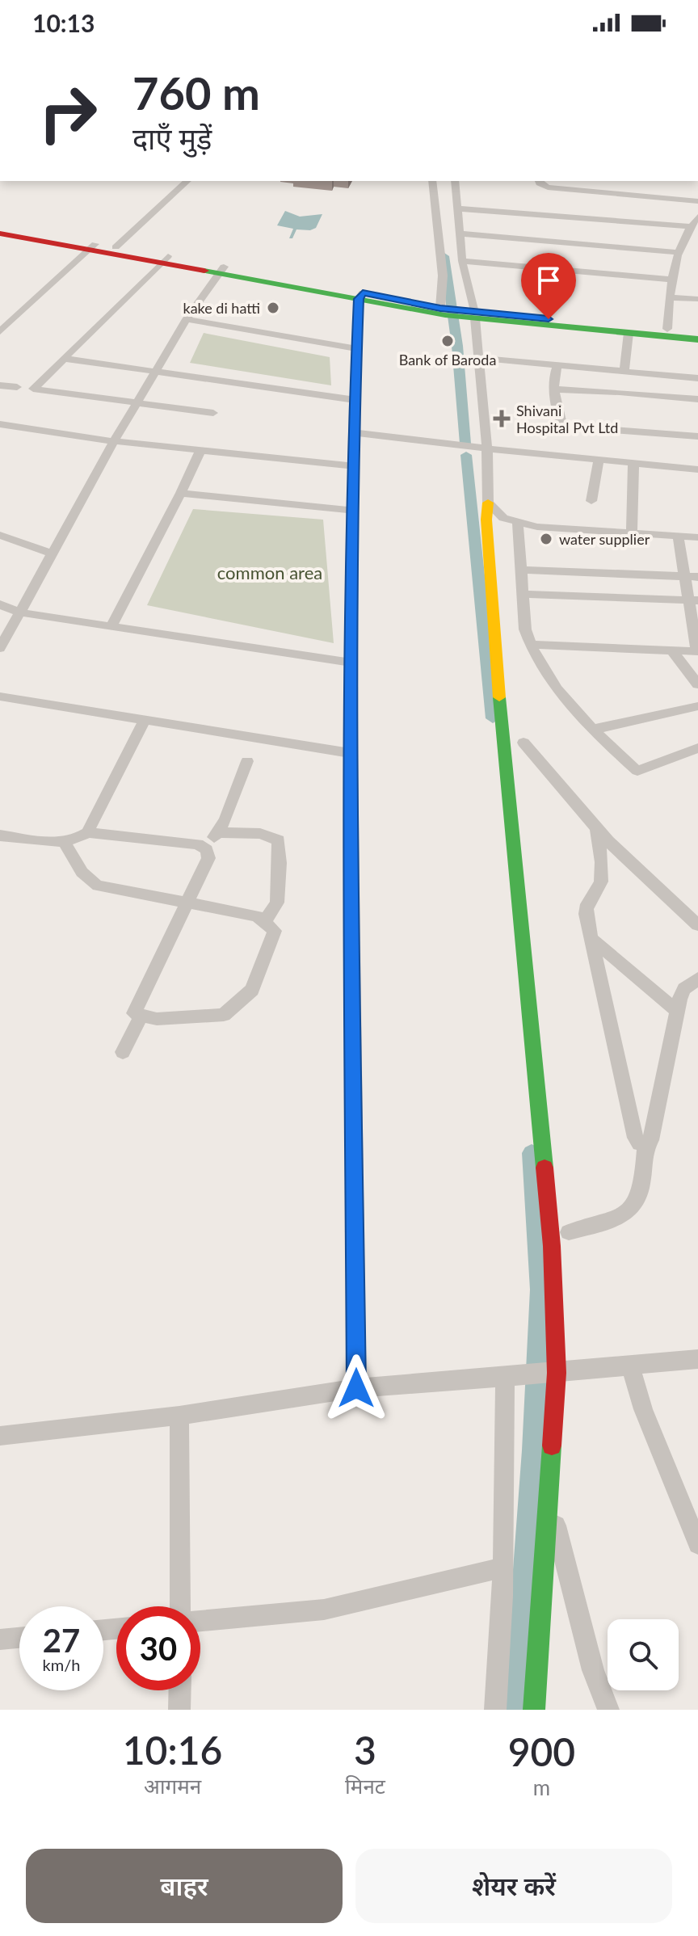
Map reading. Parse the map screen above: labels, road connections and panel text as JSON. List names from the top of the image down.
{
  "parks": ["common area"],
  "places": {
    "other": ["kake di hatti", "Bank of Baroda", "water supplier"],
    "health": ["Shivani Hospital Pvt Ltd"]
  },
  "page": {
    "status": "10:13",
    "turn": ["760 m", "दाएँ मुड़ें"],
    "speed": "27 km/h",
    "limit": "30",
    "eta": [
      "10:16",
      "आगमन",
      "3",
      "मिनट",
      "900",
      "m"
    ],
    "buttons": ["बाहर", "शेयर करें"]
  }
}
